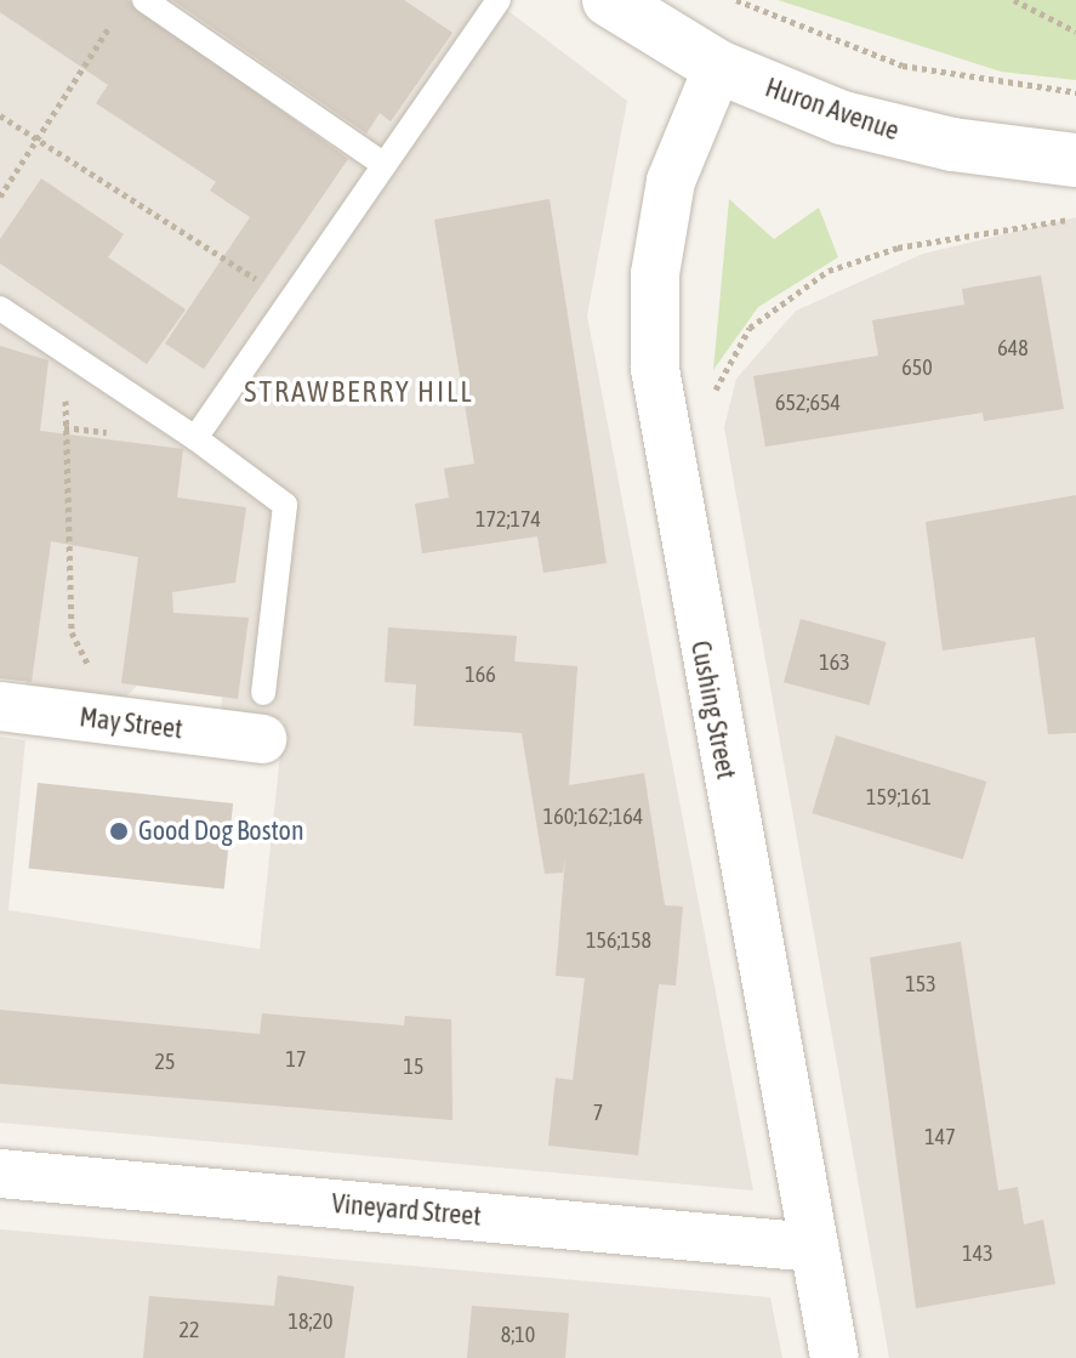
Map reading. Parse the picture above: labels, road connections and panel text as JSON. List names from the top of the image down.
{
  "streets": {
    "street": [
      "Huron Avenue",
      "Cushing Street",
      "May Street",
      "Vineyard Street"
    ]
  },
  "crossings": [
    ["Huron Avenue", "Cushing Street"],
    ["Cushing Street", "Vineyard Street"]
  ],
  "districts": ["STRAWBERRY HILL"],
  "places": ["Good Dog Boston"],
  "house_numbers": [
    "648",
    "650",
    "652;654",
    "172;174",
    "163",
    "166",
    "159;161",
    "160;162;164",
    "156;158",
    "153",
    "17",
    "25",
    "15",
    "7",
    "147",
    "143",
    "18;20",
    "22",
    "8;10"
  ]
}
